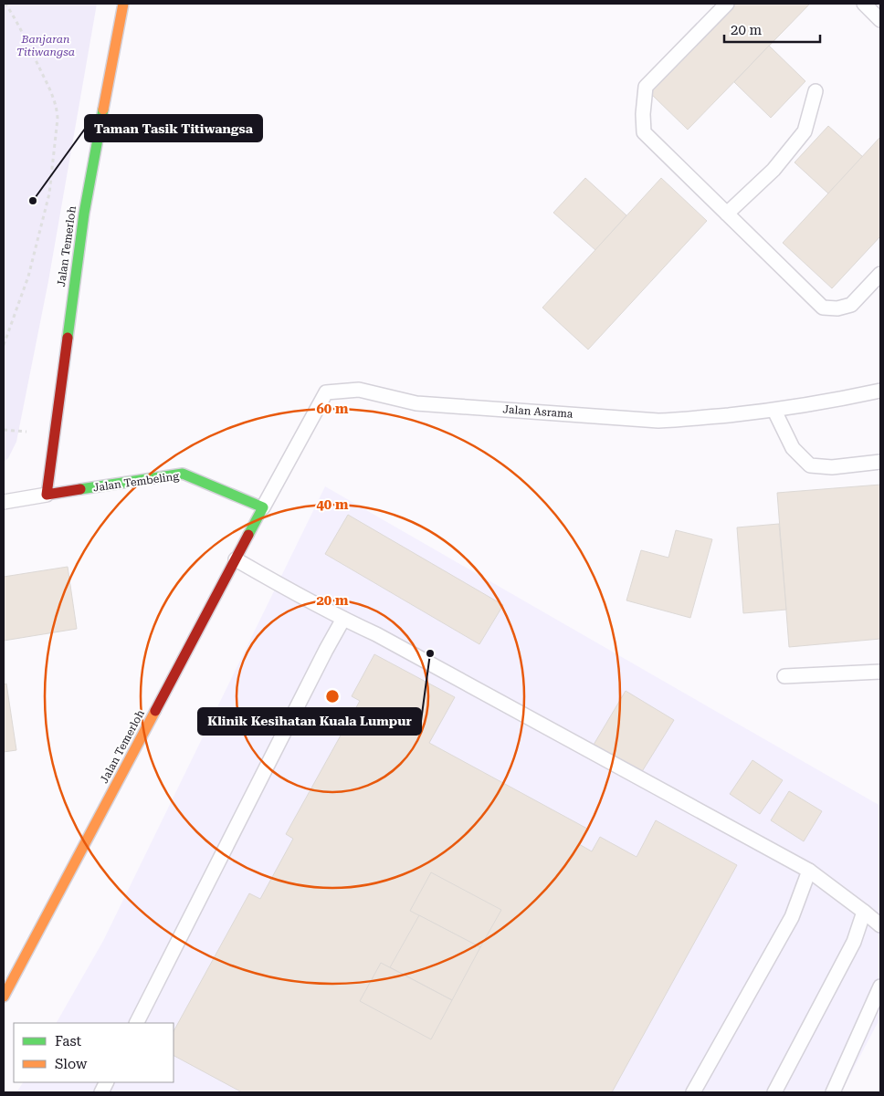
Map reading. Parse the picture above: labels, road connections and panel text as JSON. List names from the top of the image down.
{
  "streets": {
    "street": ["Jalan Temerloh", "Jalan Tembeling"],
    "lane": ["Jalan Asrama"]
  },
  "crossings": [
    ["Jalan Temerloh", "Jalan Asrama"],
    ["Jalan Temerloh", "Jalan Tembeling"],
    ["Jalan Asrama", "Jalan Tembeling"]
  ],
  "parks": ["Banjaran Titiwangsa"],
  "places": ["Taman Tasik Titiwangsa", "Klinik Kesihatan Kuala Lumpur"],
  "legend": ["Fast", "Slow"],
  "scale_bar": "20 m",
  "rings": ["60 m", "40 m", "20 m"]
}
